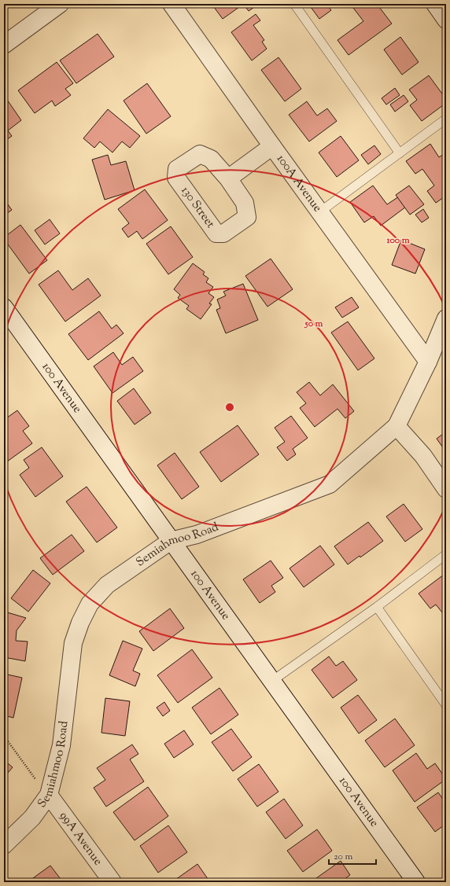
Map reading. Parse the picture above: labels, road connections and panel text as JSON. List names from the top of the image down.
{
  "streets": {
    "street": [
      "100A Avenue",
      "130 Street",
      "100 Avenue",
      "Semiahmoo Road",
      "99A Avenue"
    ]
  },
  "crossings": [
    ["100A Avenue", "Semiahmoo Road"],
    ["100 Avenue", "Semiahmoo Road"],
    ["Semiahmoo Road", "99A Avenue"]
  ],
  "scale_bar": "20 m",
  "rings": ["100 m", "50 m"]
}
